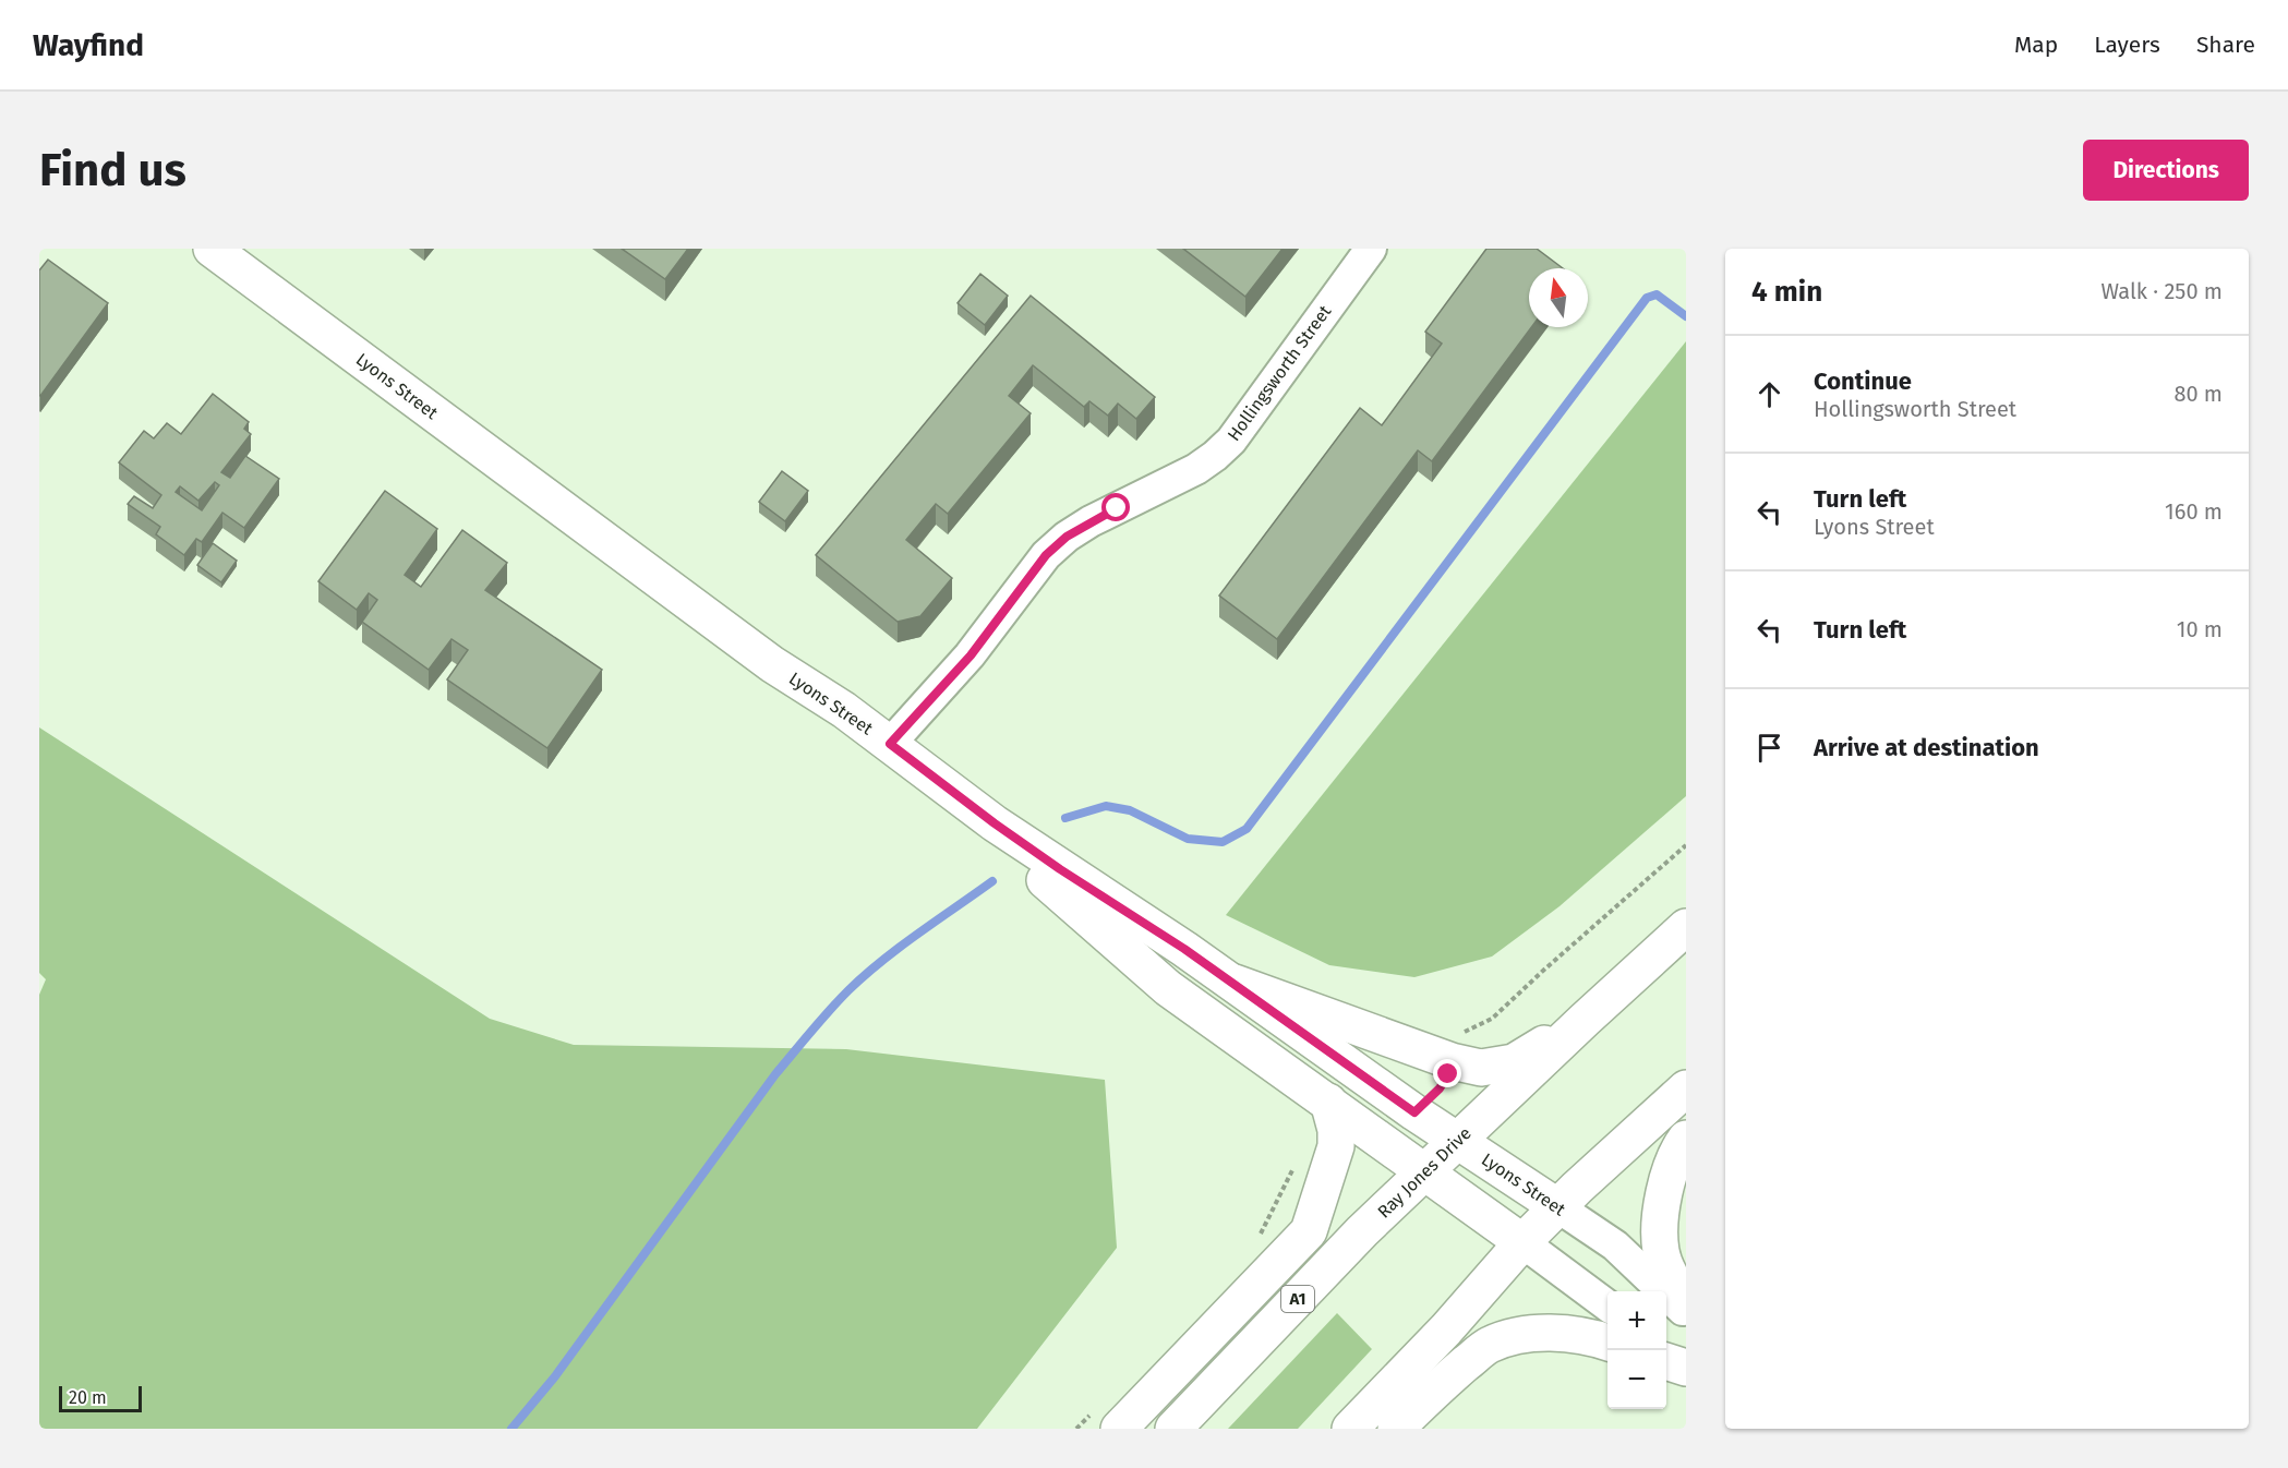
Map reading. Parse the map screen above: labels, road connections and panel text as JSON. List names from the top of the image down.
{
  "streets": {
    "main road": ["Lyons Street", "Ray Jones Drive", "A1"],
    "street": ["Hollingsworth Street"]
  },
  "crossings": [
    ["Hollingsworth Street", "Lyons Street"],
    ["Lyons Street", "Ray Jones Drive"]
  ],
  "scale_bar": "20 m",
  "north": "top",
  "page": {
    "header": "Wayfind",
    "nav": ["Map", "Layers", "Share"],
    "buttons": "Directions",
    "title": "Find us",
    "heading": ["4 min", "Walk · 250 m"],
    "list": [
      ["Continue", "Hollingsworth Street", "80 m"],
      ["Turn left", "Lyons Street", "160 m"],
      ["Turn left", "10 m"],
      "Arrive at destination"
    ],
    "map_buttons": ["+", "−"],
    "scale": "20 m"
  }
}
